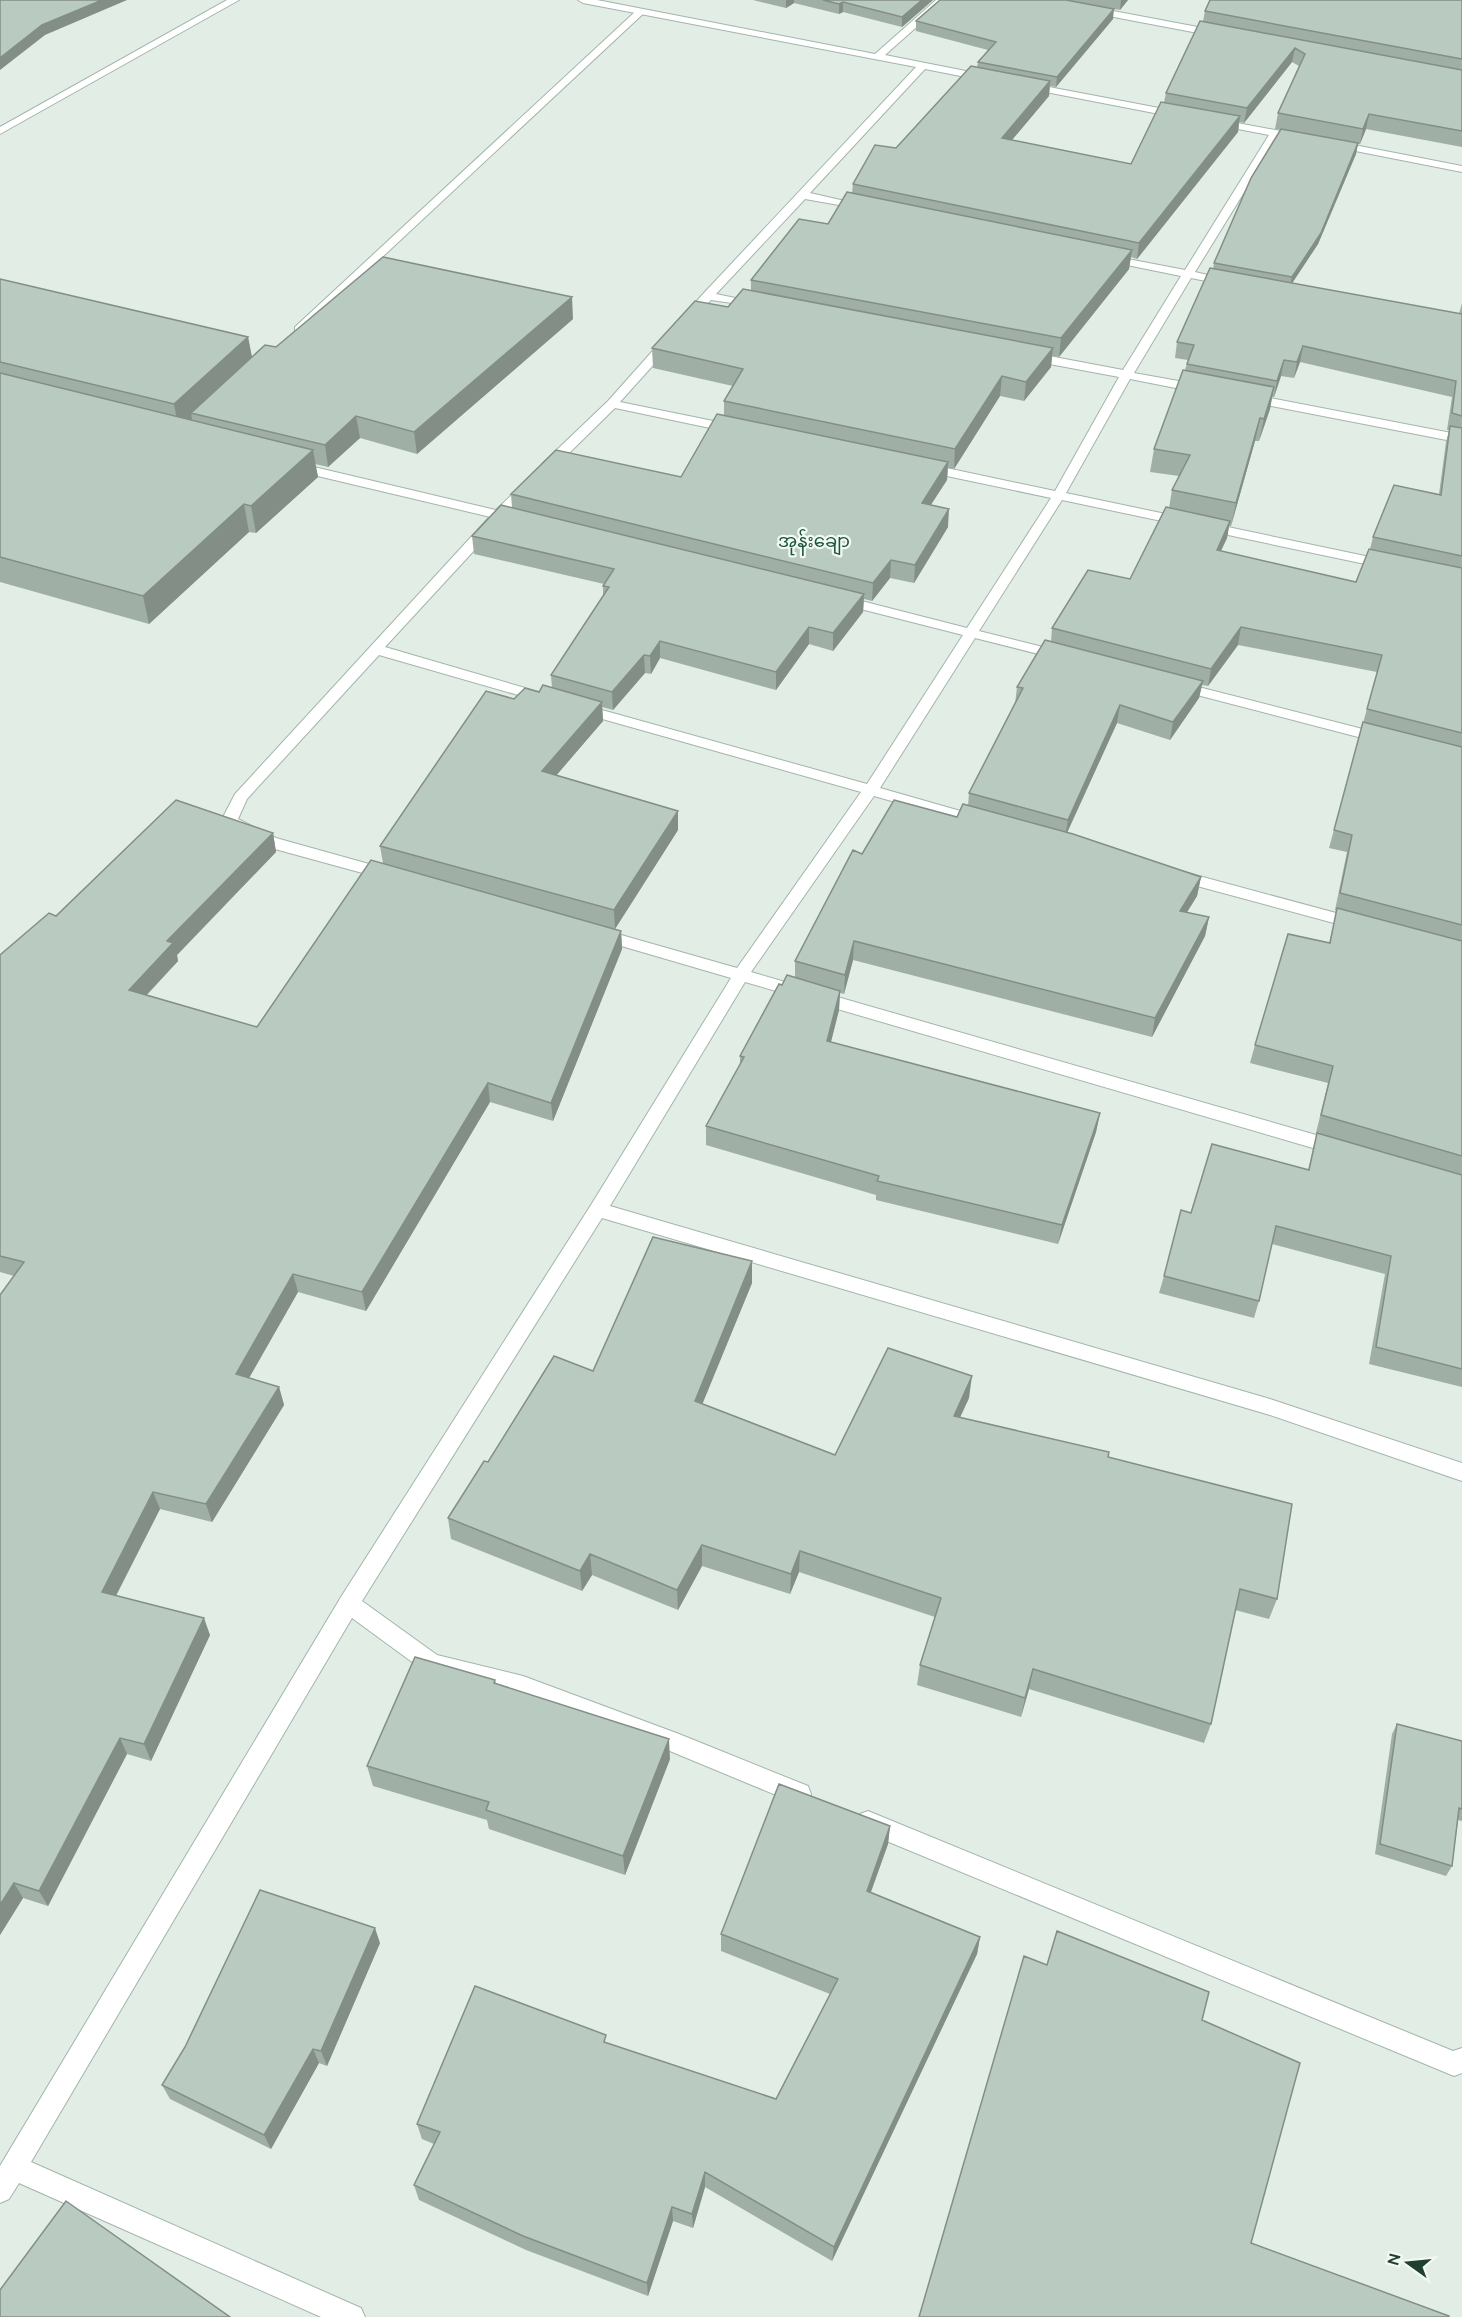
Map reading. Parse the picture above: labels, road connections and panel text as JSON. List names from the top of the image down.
{
  "districts": ["အုန်းချော"],
  "north": "left"
}
